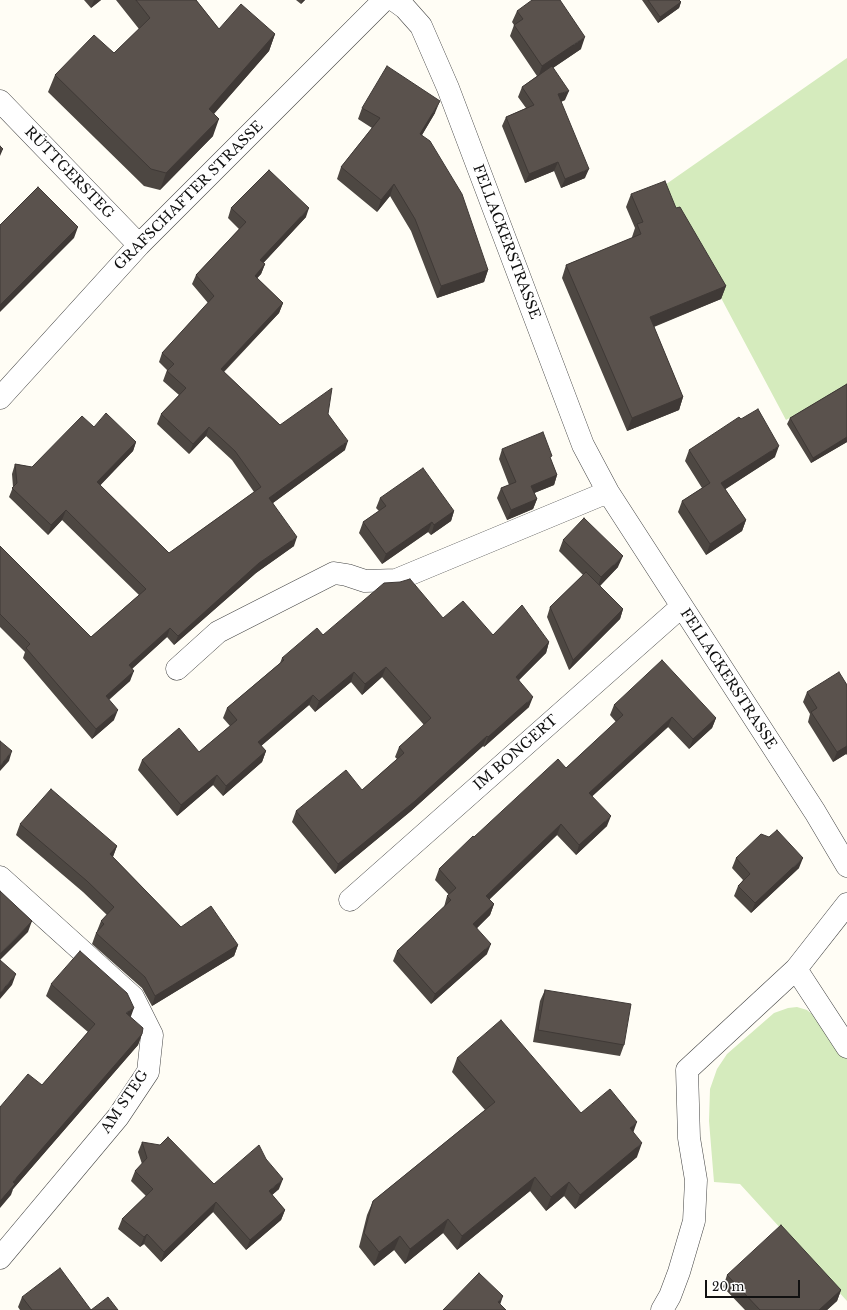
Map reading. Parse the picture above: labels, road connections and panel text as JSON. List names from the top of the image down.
{
  "streets": {
    "street": [
      "RÜTTGERSTEG",
      "GRAFSCHAFTER STRASSE",
      "FELLACKERSTRASSE",
      "IM BONGERT",
      "AM STEG"
    ]
  },
  "crossings": [
    ["RÜTTGERSTEG", "GRAFSCHAFTER STRASSE"],
    ["FELLACKERSTRASSE", "IM BONGERT"]
  ],
  "scale_bar": "20 m"
}
